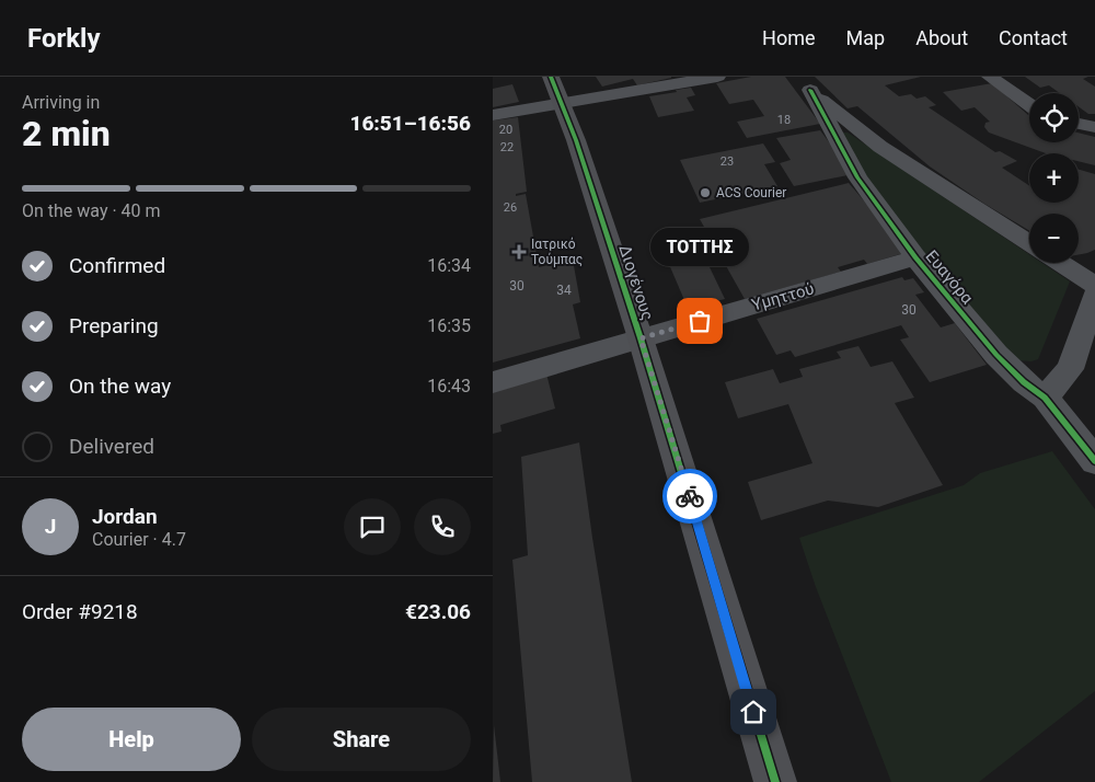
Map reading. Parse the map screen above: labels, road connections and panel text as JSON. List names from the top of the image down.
{
  "streets": {
    "street": ["Ευαγόρα", "Διογένους", "Υμηττού"]
  },
  "crossings": [
    ["Ευαγόρα", "Υμηττού"],
    ["Διογένους", "Υμηττού"]
  ],
  "places": {
    "other": ["ACS Courier", "ΤΟΤΤΗΣ"],
    "health": ["Ιατρικό Τούμπας"]
  },
  "house_numbers": [
    "18",
    "20",
    "22",
    "23",
    "26",
    "30",
    "34",
    "30"
  ],
  "page": {
    "header": "Forkly",
    "nav": [
      "Home",
      "Map",
      "About",
      "Contact"
    ],
    "heading": ["2 min", "Arriving in", "16:51–16:56"],
    "panel": [
      "Jordan",
      "Courier · 4.7",
      "Order #9218",
      "€23.06"
    ],
    "map_buttons": ["+", "−"],
    "bar": "On the way · 40 m",
    "bubble": "ΤΟΤΤΗΣ",
    "list": [
      ["Confirmed", "16:34"],
      ["Preparing", "16:35"],
      ["On the way", "16:43"],
      "Delivered"
    ],
    "round": "J",
    "buttons": ["Help", "Share"]
  }
}
